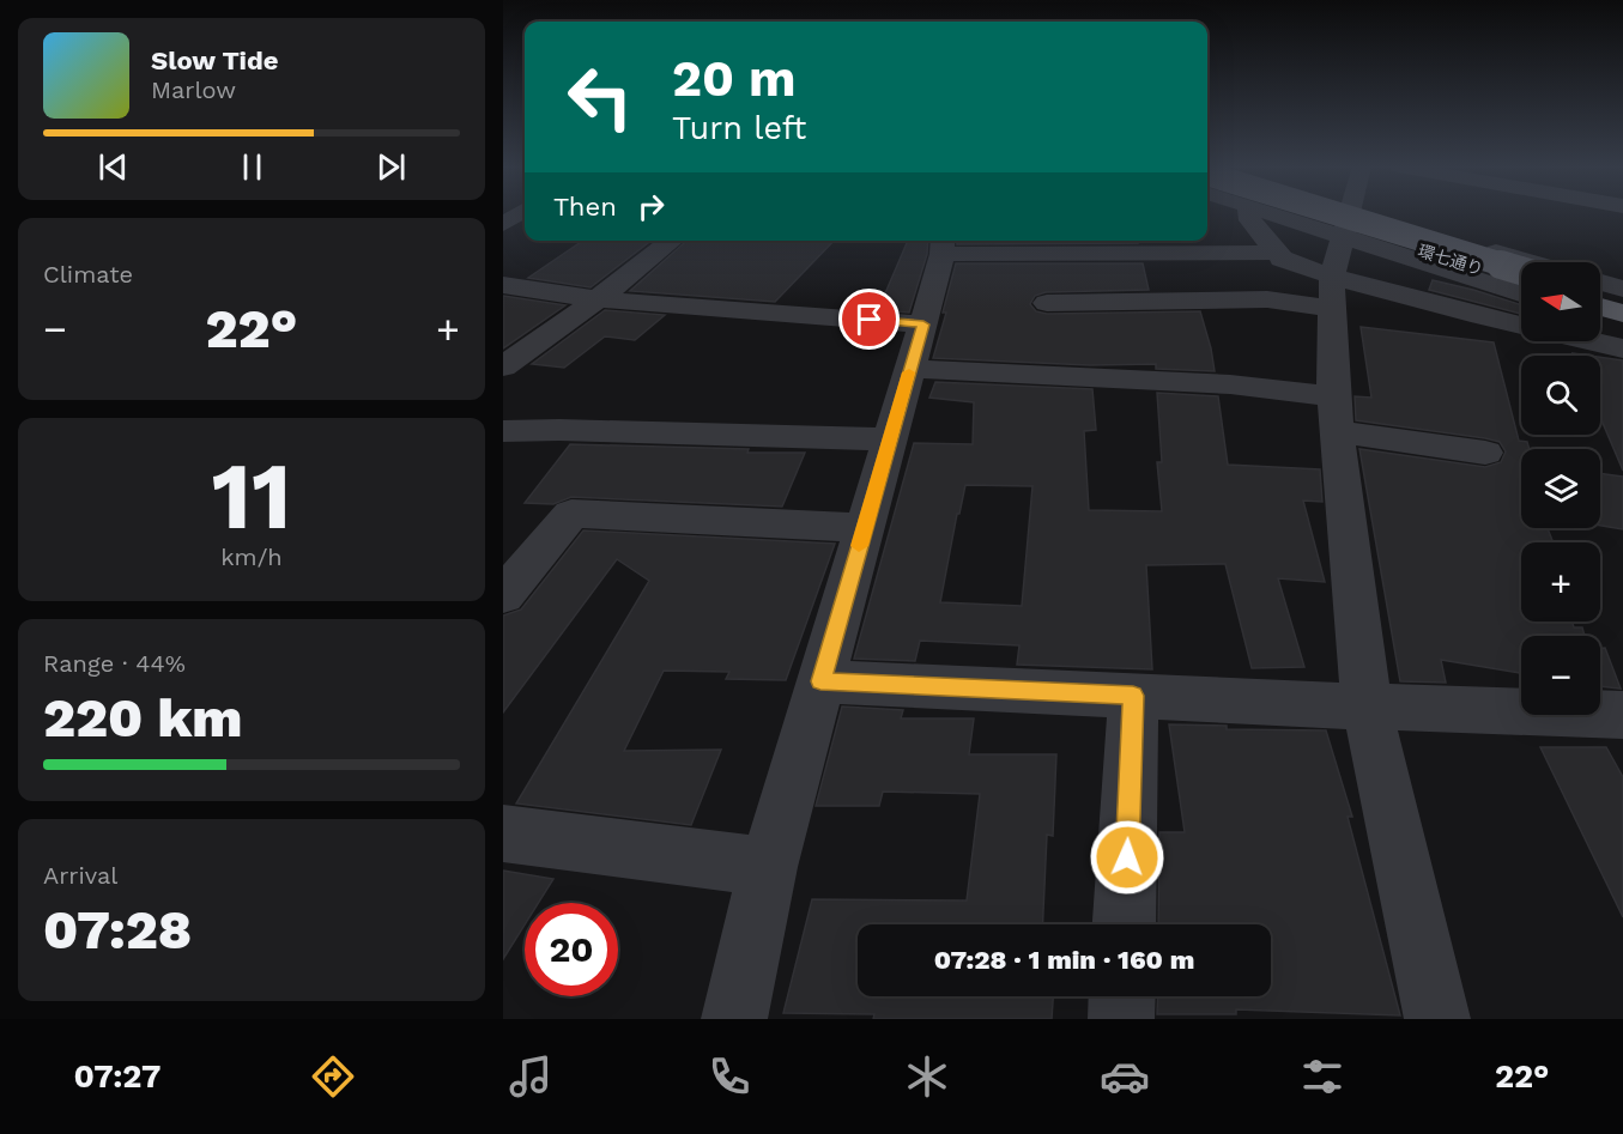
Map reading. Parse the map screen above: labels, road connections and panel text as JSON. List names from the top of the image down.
{
  "streets": {
    "main road": ["環七通り"]
  },
  "north": "left",
  "page": {
    "turn": ["20 m", "Turn left"],
    "song": ["Slow Tide", "Marlow"],
    "then": "Then",
    "tile": [
      "Climate",
      ["11", "km/h"],
      ["Range · 44%", "220 km"],
      ["Arrival", "07:28"]
    ],
    "map_buttons": ["+", "−"],
    "heat": ["−", "22°", "+"],
    "limit": "20",
    "trip": "07:28 · 1 min · 160 m",
    "tabs": ["07:27", "22°"]
  }
}
